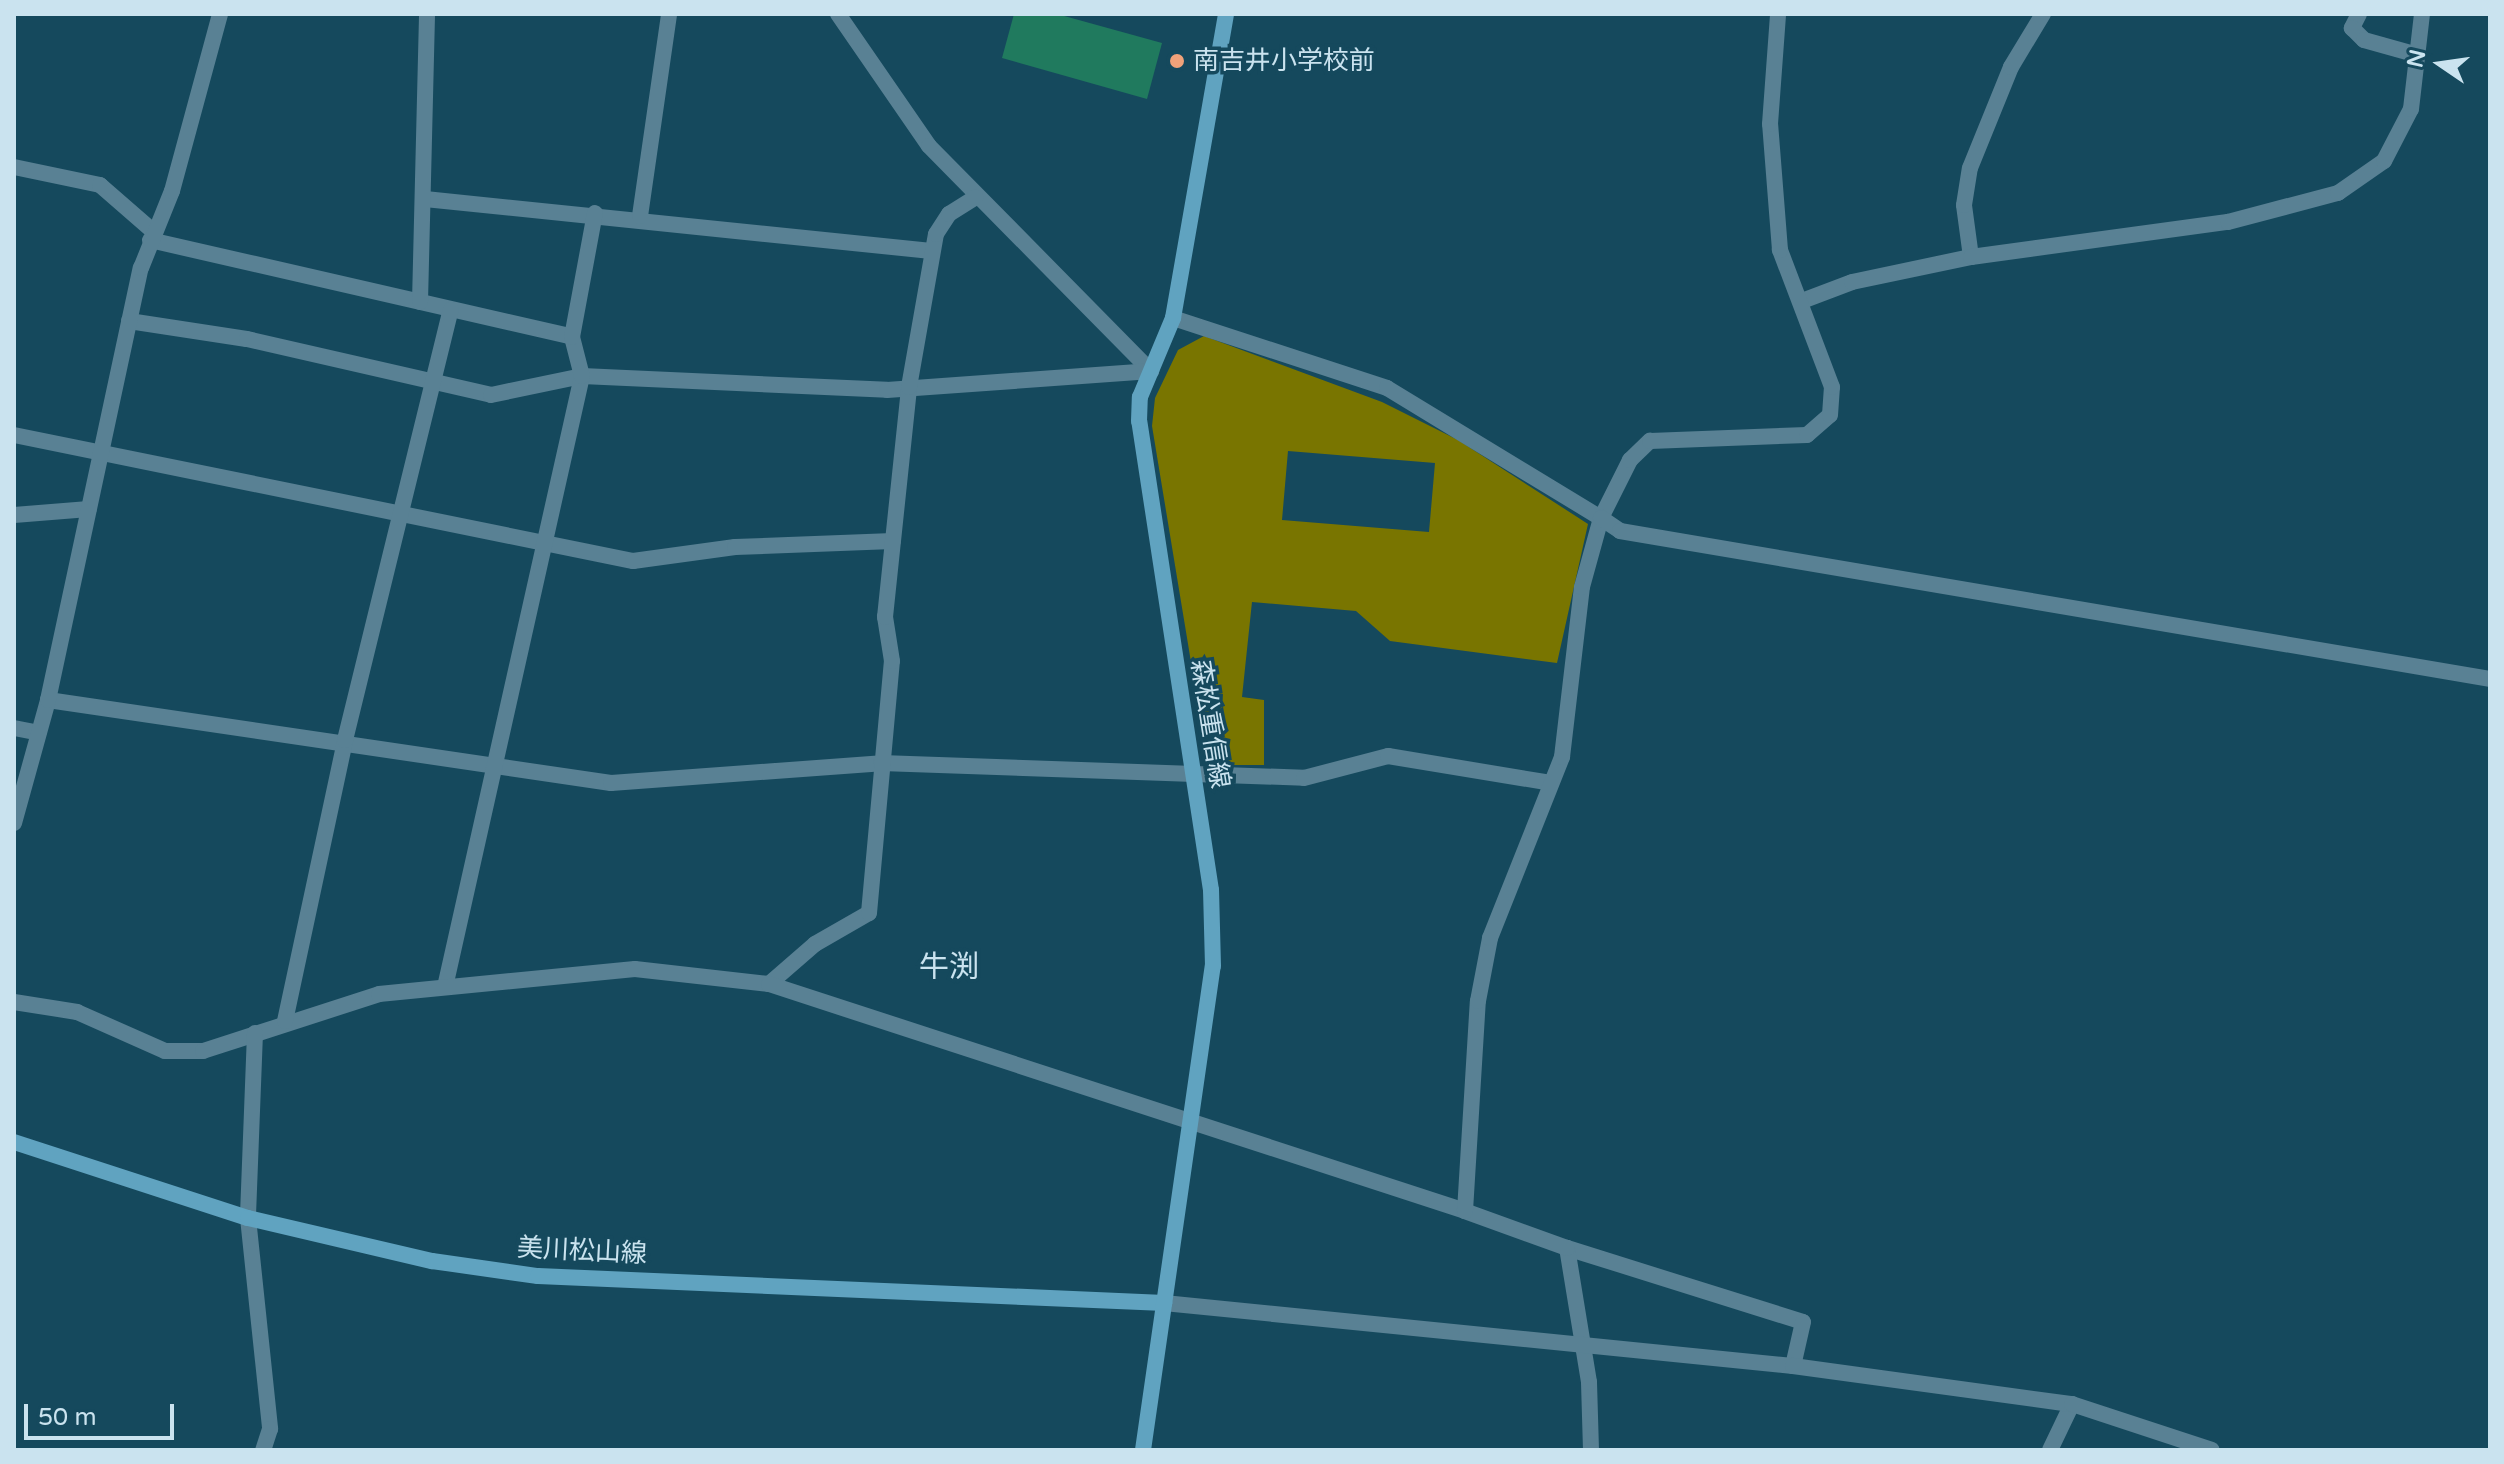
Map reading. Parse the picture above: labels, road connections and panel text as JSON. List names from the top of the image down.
{
  "streets": {
    "main road": ["森松重信線", "美川松山線"]
  },
  "crossings": [
    ["森松重信線", "美川松山線"]
  ],
  "districts": ["牛渕"],
  "places": ["南吉井小学校前"],
  "scale_bar": "50 m",
  "north": "left"
}
